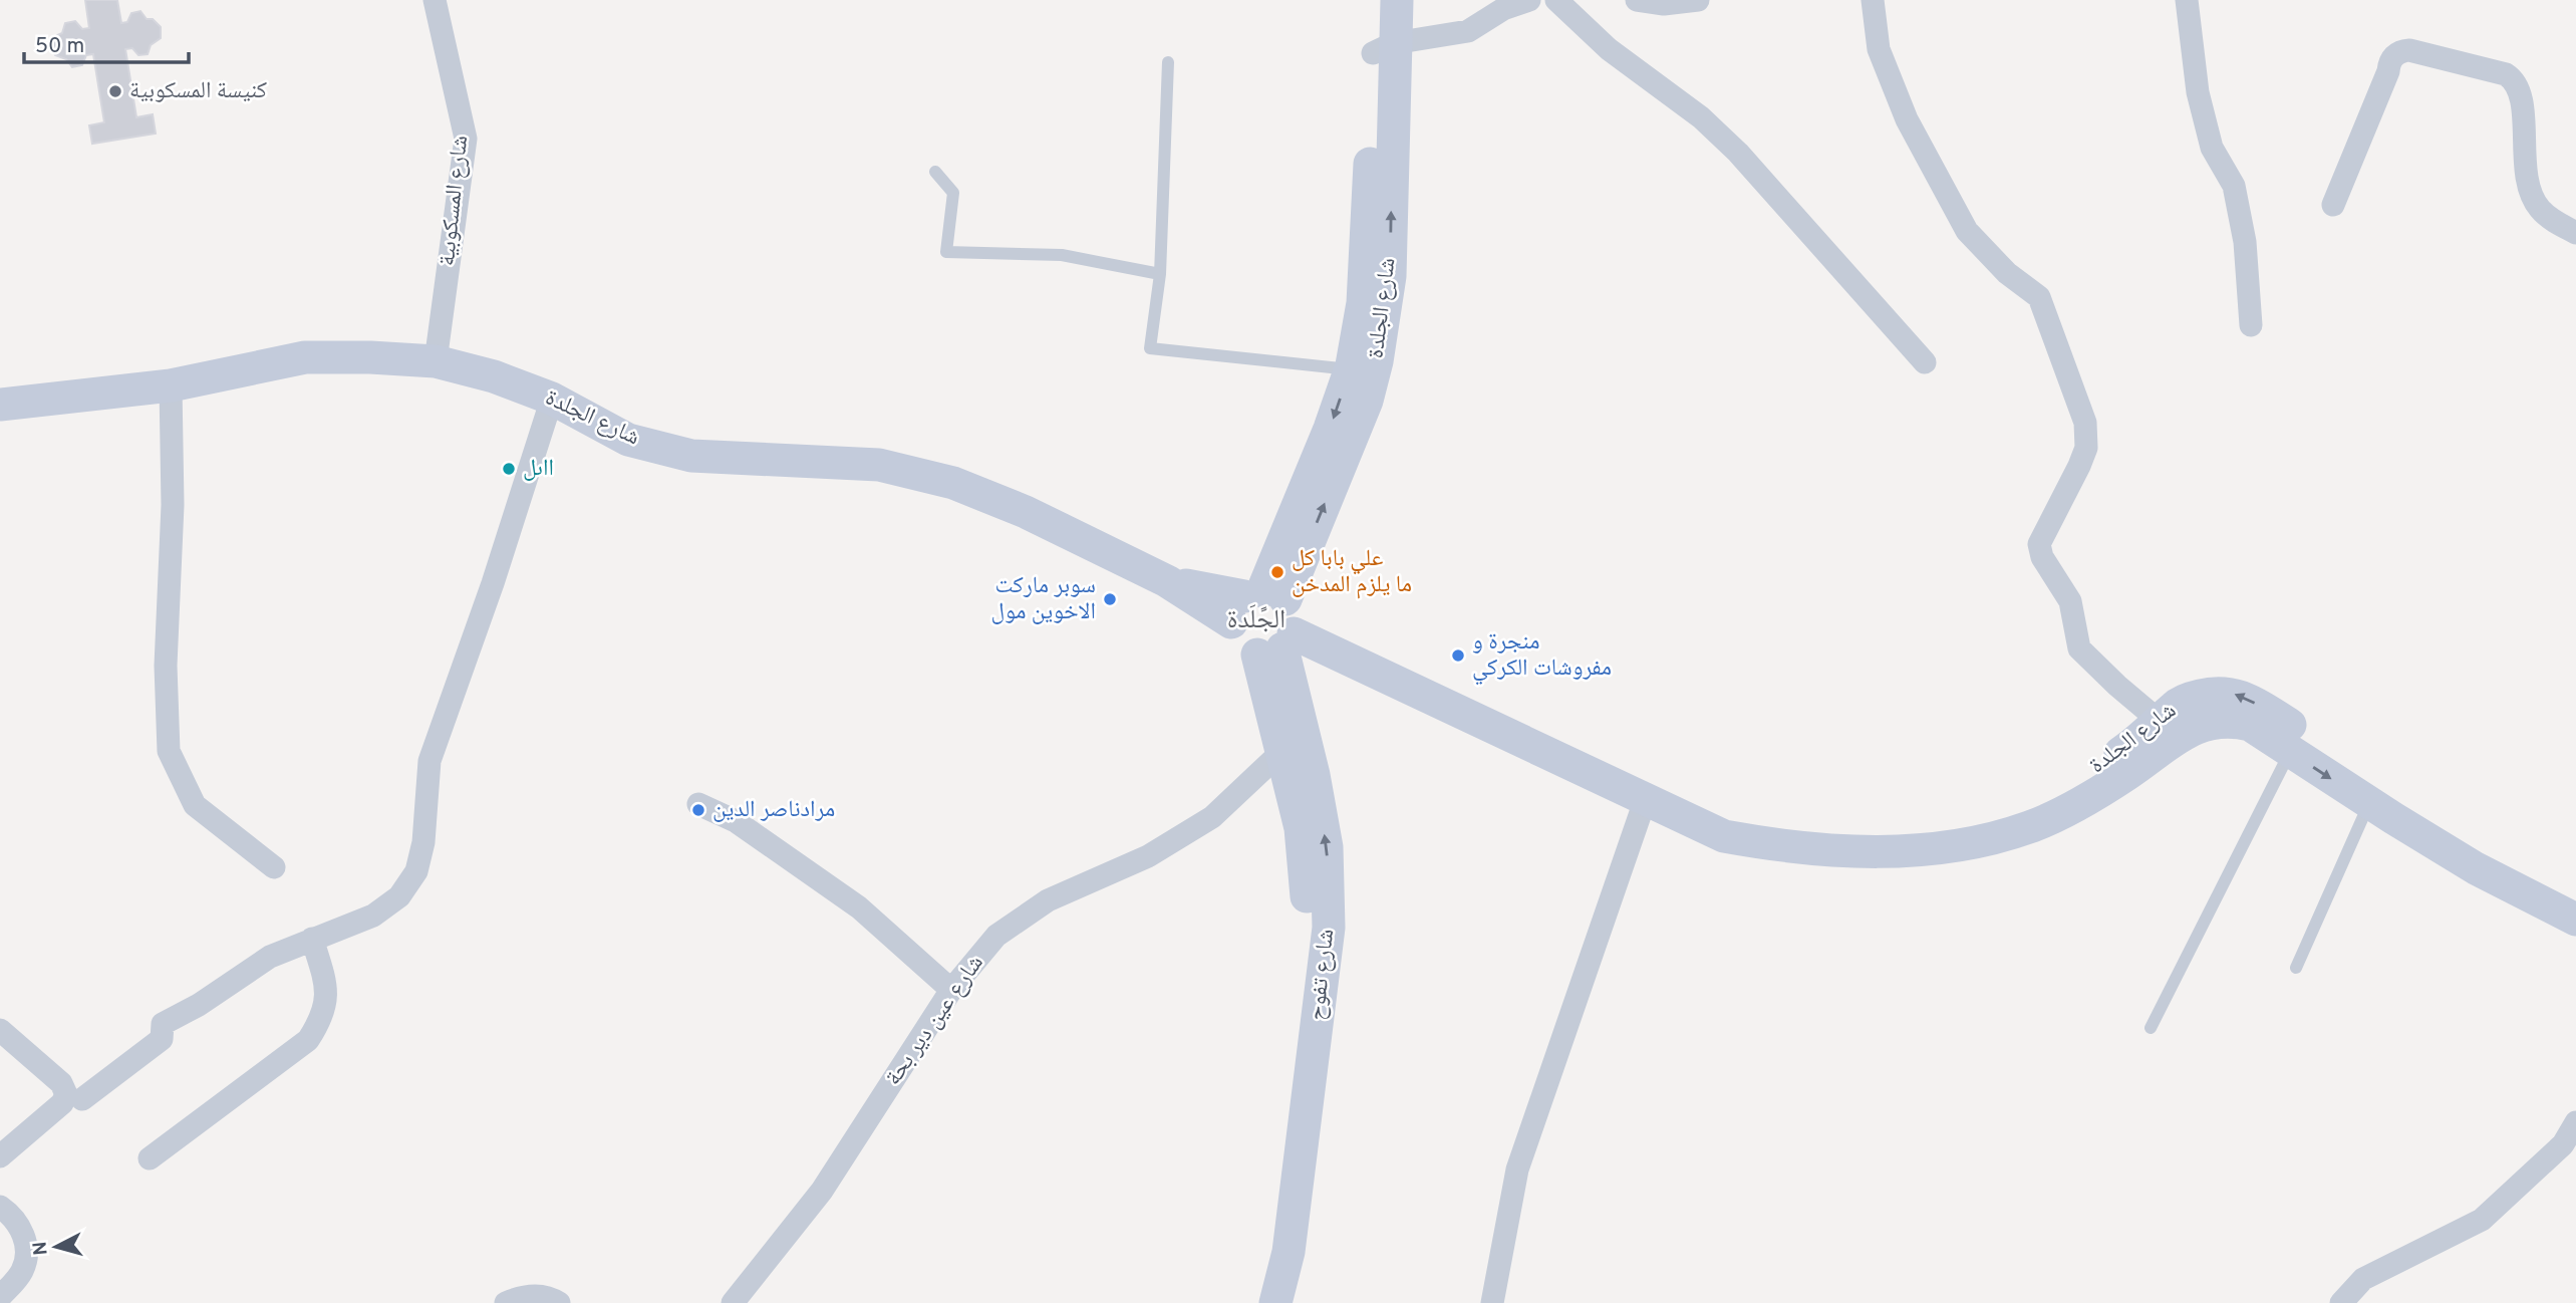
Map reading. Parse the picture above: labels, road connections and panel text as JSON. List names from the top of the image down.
{
  "streets": {
    "street": [
      "شارع المسكوبية",
      "شارع الجلدة",
      "شارع تفوح",
      "شارع عين دير بحة"
    ]
  },
  "crossings": [
    ["شارع المسكوبية", "شارع الجلدة"],
    ["شارع تفوح", "شارع عين دير بحة"]
  ],
  "districts": ["الجًلَدة"],
  "places": [
    "كنيسة المسكوبية",
    "ااىل",
    "علي بابا كل ما يلزم المدخن",
    "سوبر ماركت الاخوين مول",
    "منجرة و مفروشات الكركي",
    "مرادناصر الدين"
  ],
  "scale_bar": "50 m",
  "north": "left"
}
